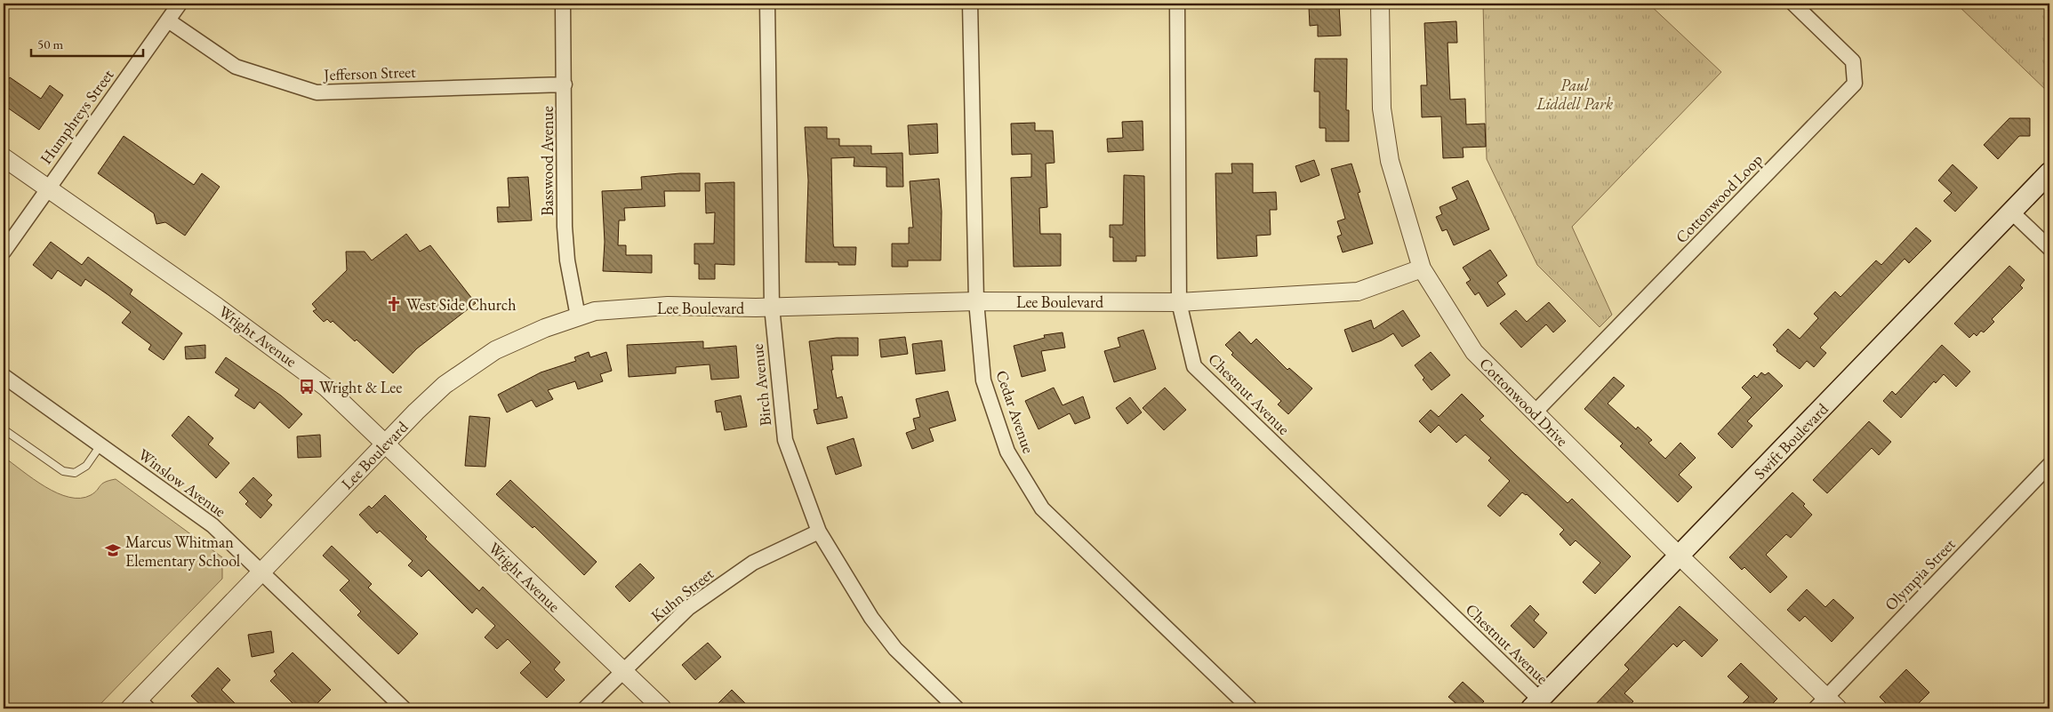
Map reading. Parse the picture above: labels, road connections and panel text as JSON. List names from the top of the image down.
{
  "streets": {
    "main road": ["Swift Boulevard"],
    "street": [
      "Jefferson Street",
      "Humphreys Street",
      "Basswood Avenue",
      "Cottonwood Loop",
      "Lee Boulevard",
      "Wright Avenue",
      "Birch Avenue",
      "Chestnut Avenue",
      "Cottonwood Drive",
      "Cedar Avenue",
      "Winslow Avenue",
      "Olympia Street",
      "Kuhn Street"
    ]
  },
  "crossings": [
    ["Jefferson Street", "Humphreys Street"],
    ["Jefferson Street", "Basswood Avenue"],
    ["Humphreys Street", "Wright Avenue"],
    ["Basswood Avenue", "Lee Boulevard"],
    ["Cottonwood Loop", "Cottonwood Drive"],
    ["Lee Boulevard", "Wright Avenue"],
    ["Lee Boulevard", "Birch Avenue"],
    ["Lee Boulevard", "Chestnut Avenue"],
    ["Lee Boulevard", "Cottonwood Drive"],
    ["Lee Boulevard", "Cedar Avenue"],
    ["Lee Boulevard", "Winslow Avenue"],
    ["Wright Avenue", "Kuhn Street"],
    ["Birch Avenue", "Kuhn Street"],
    ["Chestnut Avenue", "Swift Boulevard"],
    ["Cottonwood Drive", "Swift Boulevard"],
    ["Cottonwood Drive", "Olympia Street"]
  ],
  "parks": ["Paul Liddell Park"],
  "places": {
    "church": ["West Side Church"],
    "bus stop": ["Wright & Lee"],
    "school or university": ["Marcus Whitman Elementary School"]
  },
  "scale_bar": "50 m"
}
